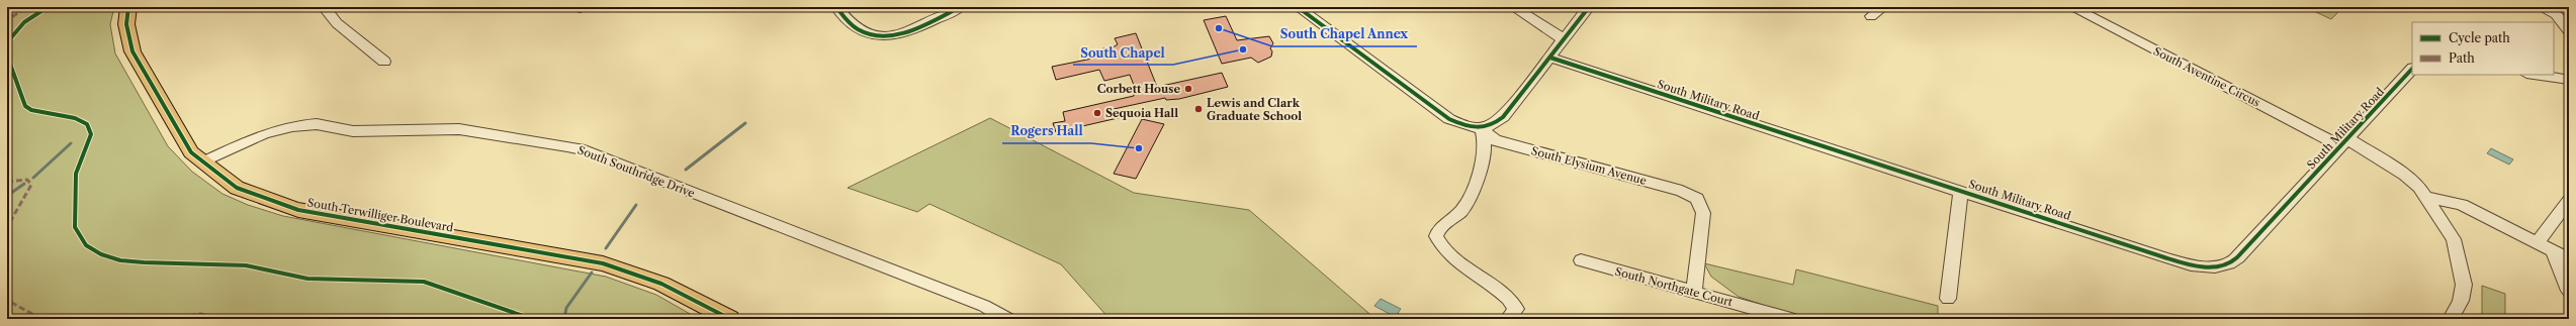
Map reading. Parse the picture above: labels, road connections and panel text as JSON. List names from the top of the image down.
{
  "streets": {
    "main road": ["South Terwilliger Boulevard"],
    "street": [
      "South Aventine Circus",
      "South Military Road",
      "South Elysium Avenue",
      "South Southridge Drive",
      "South Northgate Court"
    ]
  },
  "crossings": [
    ["South Aventine Circus", "South Military Road"],
    ["South Elysium Avenue", "South Northgate Court"],
    ["South Southridge Drive", "South Terwilliger Boulevard"]
  ],
  "places": [
    "South Chapel Annex",
    "South Chapel",
    "Corbett House",
    "Lewis and Clark Graduate School",
    "Sequoia Hall",
    "Rogers Hall"
  ],
  "legend": ["Cycle path", "Path"]
}
